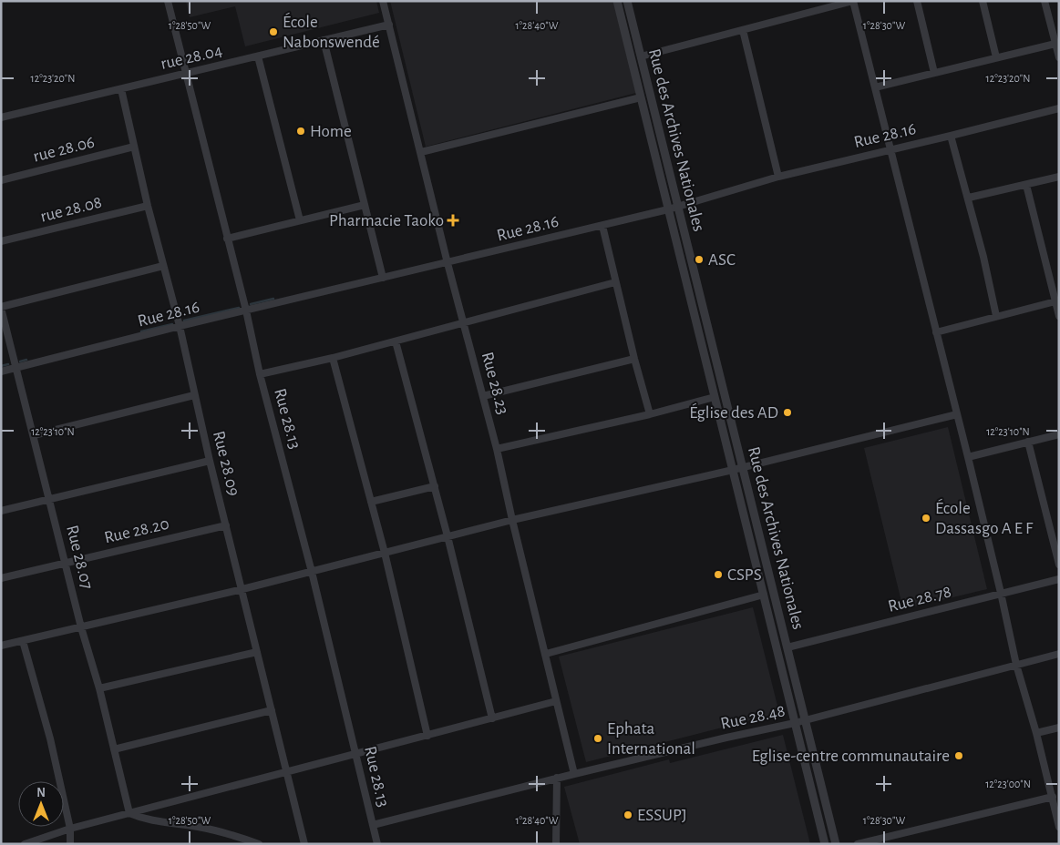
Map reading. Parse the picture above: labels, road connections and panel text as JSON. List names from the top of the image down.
{
  "streets": {
    "street": [
      "rue 28.04",
      "Rue 28.16",
      "Rue des Archives Nationales",
      "rue 28.06",
      "rue 28.08",
      "Rue 28.23",
      "Rue 28.13",
      "Rue 28.09",
      "Rue 28.20",
      "Rue 28.07",
      "Rue 28.78",
      "Rue 28.48"
    ]
  },
  "crossings": [
    ["rue 28.04", "Rue 28.23"],
    ["rue 28.04", "Rue 28.13"],
    ["rue 28.04", "Rue 28.09"],
    ["Rue 28.16", "Rue des Archives Nationales"],
    ["Rue 28.16", "Rue 28.23"],
    ["Rue 28.16", "Rue 28.13"],
    ["Rue 28.16", "Rue 28.09"],
    ["Rue 28.16", "Rue 28.07"],
    ["Rue des Archives Nationales", "Rue 28.78"],
    ["Rue des Archives Nationales", "Rue 28.48"],
    ["rue 28.06", "Rue 28.09"],
    ["rue 28.08", "Rue 28.09"],
    ["Rue 28.23", "Rue 28.48"],
    ["Rue 28.13", "Rue 28.48"],
    ["Rue 28.09", "Rue 28.20"],
    ["Rue 28.20", "Rue 28.07"]
  ],
  "places": {
    "other": [
      "École Nabonswendé",
      "Home",
      "ASC",
      "Église des AD",
      "École Dassasgo A E F",
      "CSPS",
      "Ephata International",
      "Eglise-centre communautaire",
      "ESSUPJ"
    ],
    "health": ["Pharmacie Taoko"]
  },
  "north": "top",
  "coordinates": [
    "1°28'50\"W",
    "1°28'40\"W",
    "1°28'30\"W",
    "12°23'20\"N",
    "12°23'10\"N",
    "12°23'00\"N"
  ]
}
